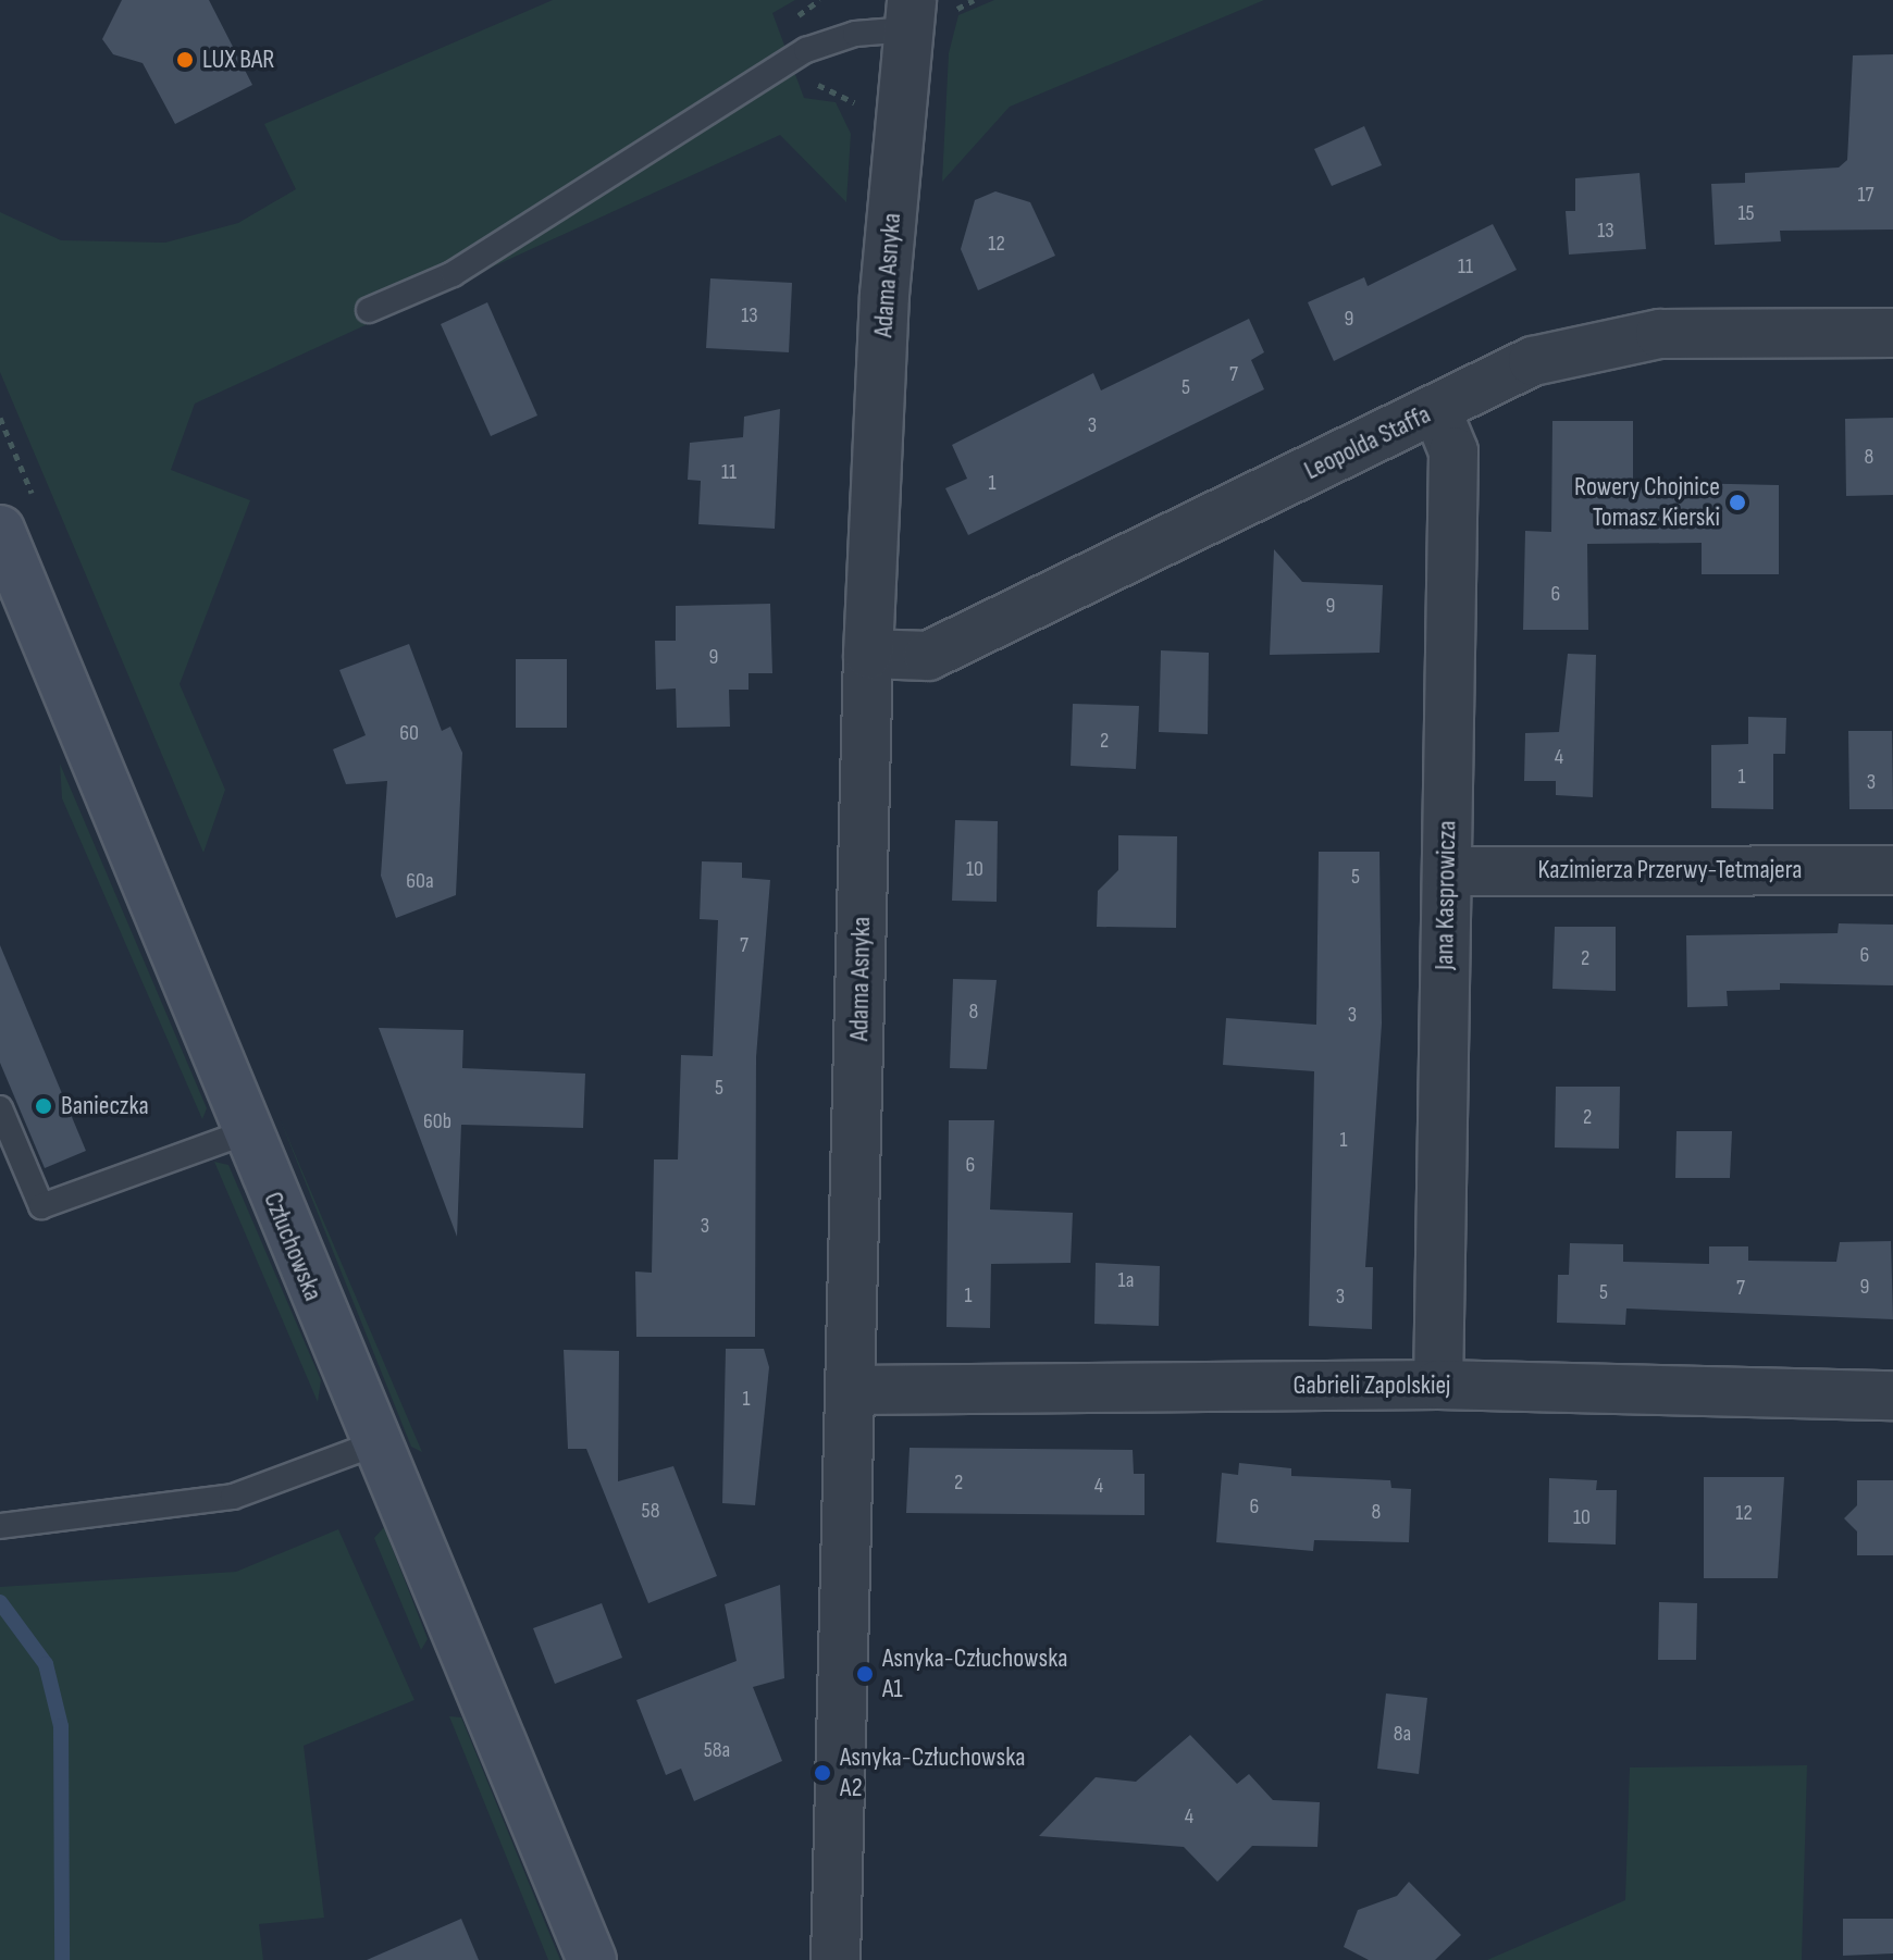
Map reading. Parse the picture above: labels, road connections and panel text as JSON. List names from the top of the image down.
{
  "streets": {
    "main road": ["Człuchowska"],
    "street": [
      "Adama Asnyka",
      "Leopolda Staffa",
      "Kazimierza Przerwy-Tetmajera",
      "Jana Kasprowicza",
      "Gabrieli Zapolskiej"
    ]
  },
  "crossings": [
    ["Adama Asnyka", "Leopolda Staffa"],
    ["Adama Asnyka", "Gabrieli Zapolskiej"],
    ["Leopolda Staffa", "Jana Kasprowicza"],
    ["Kazimierza Przerwy-Tetmajera", "Jana Kasprowicza"],
    ["Jana Kasprowicza", "Gabrieli Zapolskiej"]
  ],
  "places": [
    "LUX BAR",
    "Rowery Chojnice Tomasz Kierski",
    "Banieczka",
    "Asnyka-Człuchowska A1",
    "Asnyka-Człuchowska A2"
  ],
  "house_numbers": [
    "17",
    "15",
    "13",
    "12",
    "11",
    "13",
    "9",
    "7",
    "5",
    "3",
    "8",
    "11",
    "1",
    "6",
    "9",
    "9",
    "60",
    "2",
    "4",
    "1",
    "3",
    "10",
    "5",
    "60a",
    "7",
    "6",
    "2",
    "8",
    "3",
    "5",
    "2",
    "60b",
    "1",
    "6",
    "3",
    "1a",
    "9",
    "7",
    "5",
    "1",
    "3",
    "1",
    "2",
    "4",
    "6",
    "58",
    "8",
    "12",
    "10",
    "8a",
    "58a",
    "4"
  ]
}
